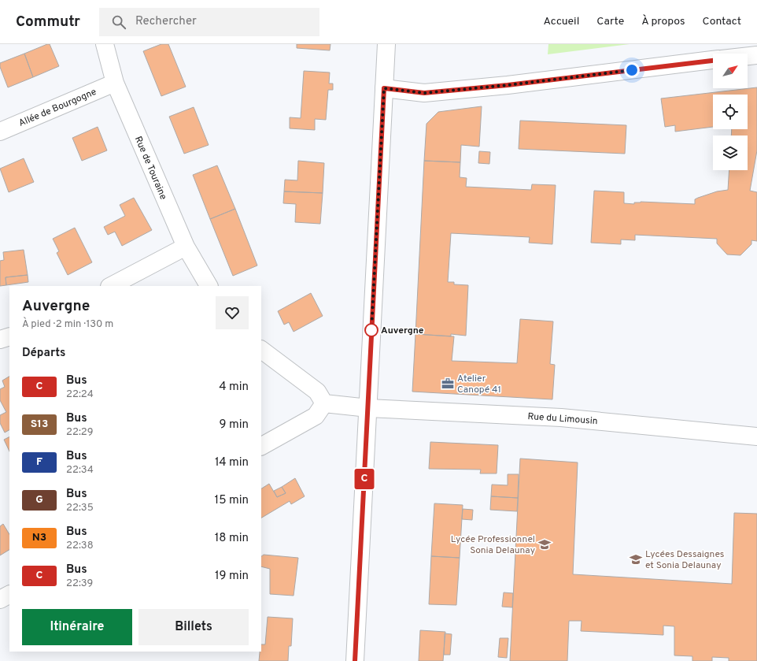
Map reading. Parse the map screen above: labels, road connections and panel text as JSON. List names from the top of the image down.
{
  "streets": {
    "street": ["Allée de Bourgogne", "Rue de Touraine", "Rue du Limousin"]
  },
  "crossings": [
    ["Allée de Bourgogne", "Rue de Touraine"]
  ],
  "places": {
    "other": ["Auvergne"],
    "office": ["Atelier Canopé 41"],
    "school or university": ["Lycée Professionnel Sonia Delaunay", "Lycées Dessaignes et Sonia Delaunay"]
  },
  "lines": ["bus line C"],
  "north": "top right",
  "page": {
    "header": "Commutr",
    "search": "Rechercher",
    "nav": [
      "Accueil",
      "Carte",
      "À propos",
      "Contact"
    ],
    "on_map": "C",
    "heading": [
      ["Auvergne", "À pied · 2 min · 130 m"],
      "Départs"
    ],
    "list": [
      {
        "mark": "C",
        "name": "Bus",
        "note": "22:24",
        "value": "4 min"
      },
      {
        "mark": "S13",
        "name": "Bus",
        "note": "22:29",
        "value": "9 min"
      },
      {
        "mark": "F",
        "name": "Bus",
        "note": "22:34",
        "value": "14 min"
      },
      {
        "mark": "G",
        "name": "Bus",
        "note": "22:35",
        "value": "15 min"
      },
      {
        "mark": "N3",
        "name": "Bus",
        "note": "22:38",
        "value": "18 min"
      },
      {
        "mark": "C",
        "name": "Bus",
        "note": "22:39",
        "value": "19 min"
      }
    ],
    "buttons": ["Itinéraire", "Billets"]
  }
}
